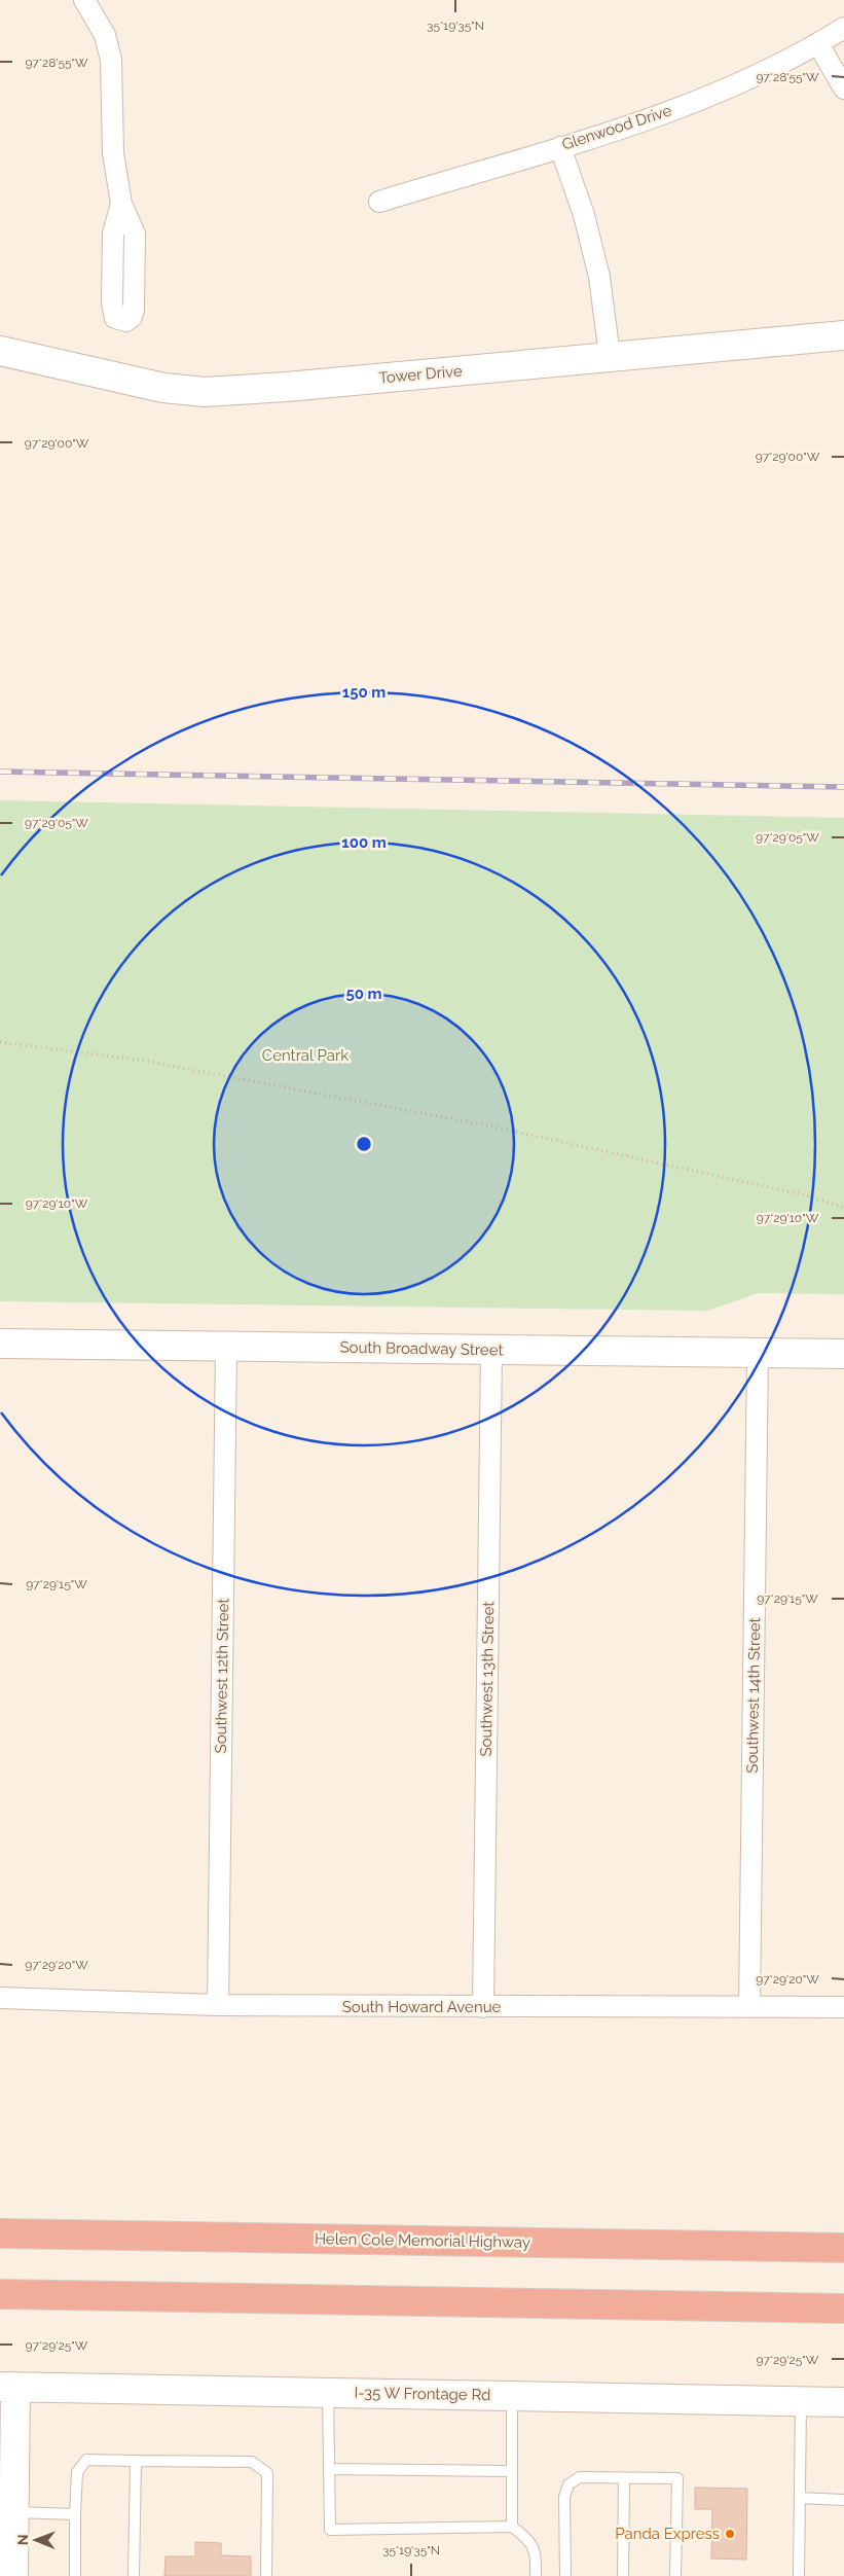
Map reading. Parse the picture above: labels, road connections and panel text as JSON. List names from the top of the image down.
{
  "streets": {
    "highway": ["Helen Cole Memorial Highway"],
    "street": [
      "Glenwood Drive",
      "Tower Drive",
      "South Broadway Street",
      "Southwest 12th Street",
      "Southwest 13th Street",
      "Southwest 14th Street",
      "South Howard Avenue",
      "I-35 W Frontage Rd"
    ]
  },
  "crossings": [
    ["South Broadway Street", "Southwest 12th Street"],
    ["South Broadway Street", "Southwest 13th Street"],
    ["South Broadway Street", "Southwest 14th Street"],
    ["Southwest 12th Street", "South Howard Avenue"],
    ["Southwest 13th Street", "South Howard Avenue"],
    ["Southwest 14th Street", "South Howard Avenue"]
  ],
  "parks": ["Central Park"],
  "places": ["Panda Express"],
  "north": "left",
  "coordinates": [
    "35°19'35\"N",
    "97°28'55\"W",
    "97°29'00\"W",
    "97°29'05\"W",
    "97°29'10\"W",
    "97°29'15\"W",
    "97°29'20\"W",
    "97°29'25\"W"
  ],
  "rings": ["150 m", "100 m", "50 m"]
}
